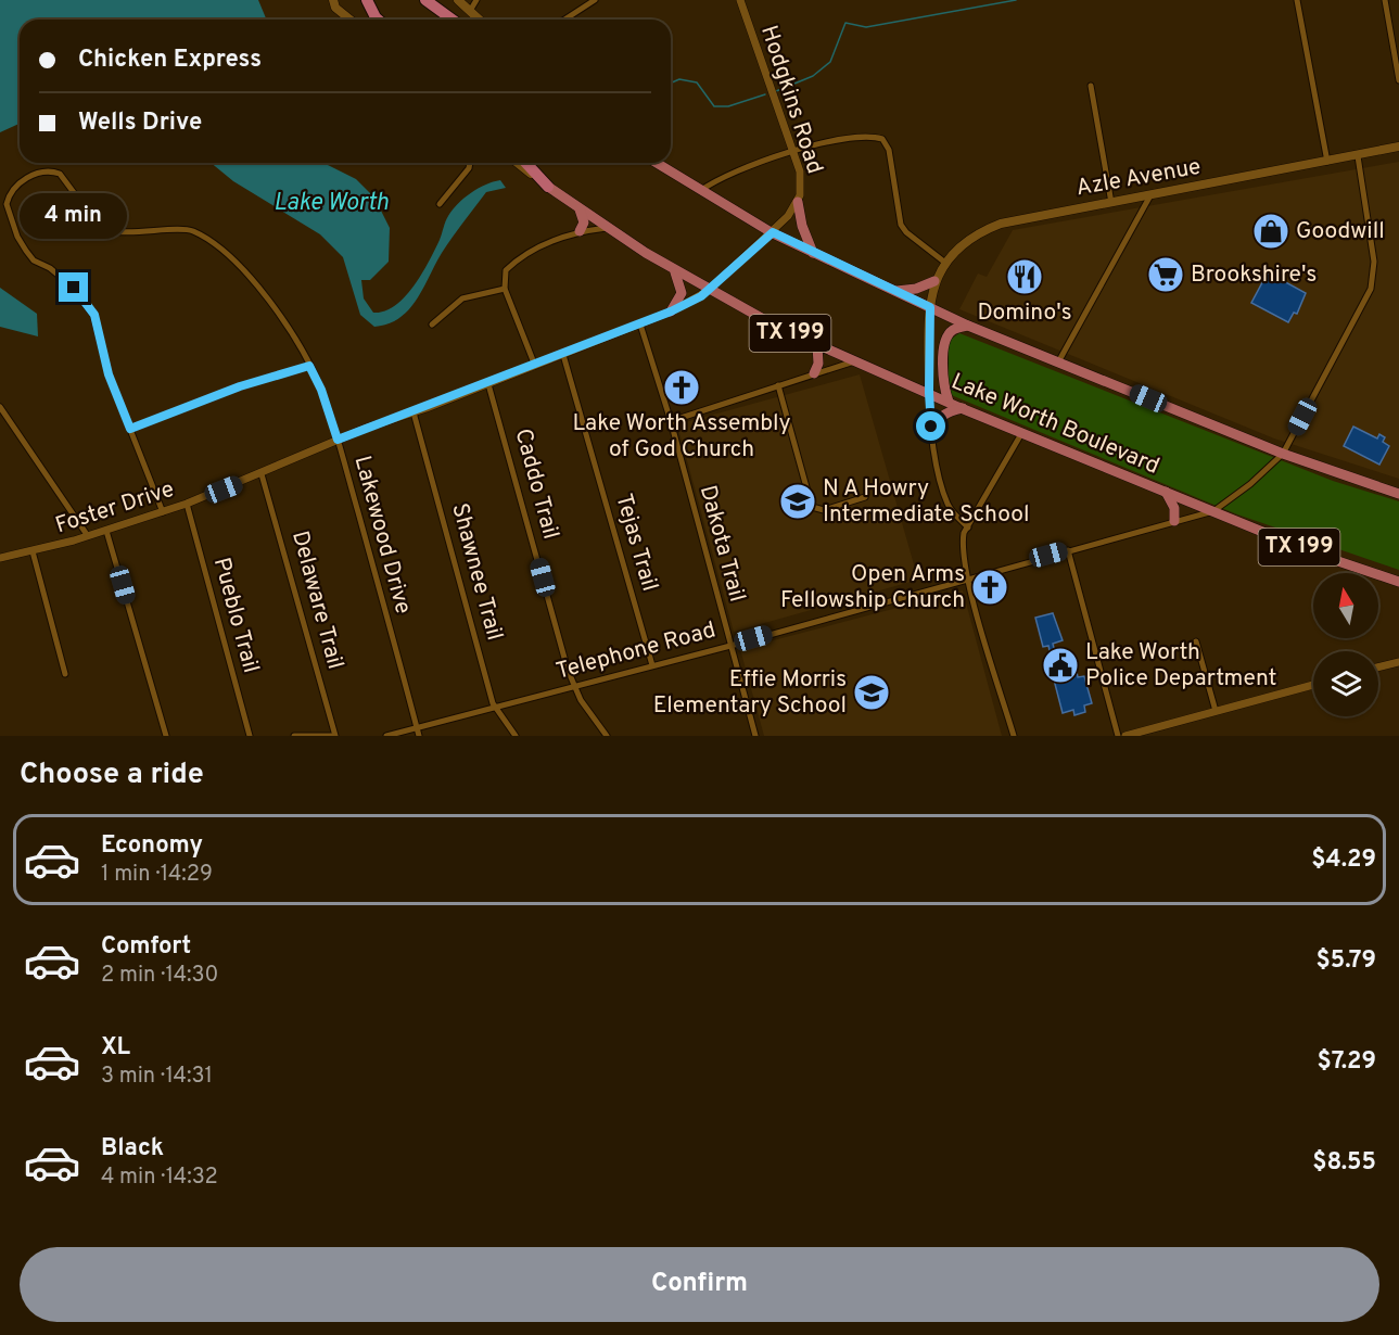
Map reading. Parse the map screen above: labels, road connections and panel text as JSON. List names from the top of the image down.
{
  "streets": {
    "highway": ["TX 199", "Lake Worth Boulevard"],
    "main road": ["Azle Avenue"],
    "street": [
      "Hodgkins Road",
      "Caddo Trail",
      "Foster Drive",
      "Lakewood Drive",
      "Tejas Trail",
      "Dakota Trail",
      "Shawnee Trail",
      "Delaware Trail",
      "Pueblo Trail",
      "Telephone Road"
    ]
  },
  "crossings": [
    ["Hodgkins Road", "Lake Worth Boulevard"],
    ["Hodgkins Road", "Foster Drive"],
    ["Azle Avenue", "Lake Worth Boulevard"],
    ["Azle Avenue", "Telephone Road"],
    ["TX 199", "Lake Worth Boulevard"],
    ["Lake Worth Boulevard", "Foster Drive"],
    ["Lake Worth Boulevard", "Telephone Road"],
    ["Caddo Trail", "Foster Drive"],
    ["Caddo Trail", "Telephone Road"],
    ["Foster Drive", "Lakewood Drive"],
    ["Foster Drive", "Tejas Trail"],
    ["Foster Drive", "Dakota Trail"],
    ["Foster Drive", "Shawnee Trail"],
    ["Foster Drive", "Delaware Trail"],
    ["Foster Drive", "Pueblo Trail"],
    ["Lakewood Drive", "Telephone Road"],
    ["Tejas Trail", "Telephone Road"],
    ["Dakota Trail", "Telephone Road"],
    ["Shawnee Trail", "Telephone Road"]
  ],
  "water": ["Lake Worth"],
  "places": {
    "shop": ["Goodwill"],
    "supermarket": ["Brookshire's"],
    "restaurant": ["Domino's"],
    "church": ["Lake Worth Assembly of God Church", "Open Arms Fellowship Church"],
    "school or university": ["N A Howry Intermediate School", "Effie Morris Elementary School"],
    "public building": ["Lake Worth Police Department"]
  },
  "north": "top",
  "page": {
    "banner": ["Chicken Express", "Wells Drive"],
    "bubble": "4 min",
    "heading": "Choose a ride",
    "list": [
      {
        "name": "Economy",
        "note": "1 min · 14:29",
        "value": "$4.29"
      },
      {
        "name": "Comfort",
        "note": "2 min · 14:30",
        "value": "$5.79"
      },
      {
        "name": "XL",
        "note": "3 min · 14:31",
        "value": "$7.29"
      },
      {
        "name": "Black",
        "note": "4 min · 14:32",
        "value": "$8.55"
      }
    ],
    "buttons": "Confirm"
  }
}
